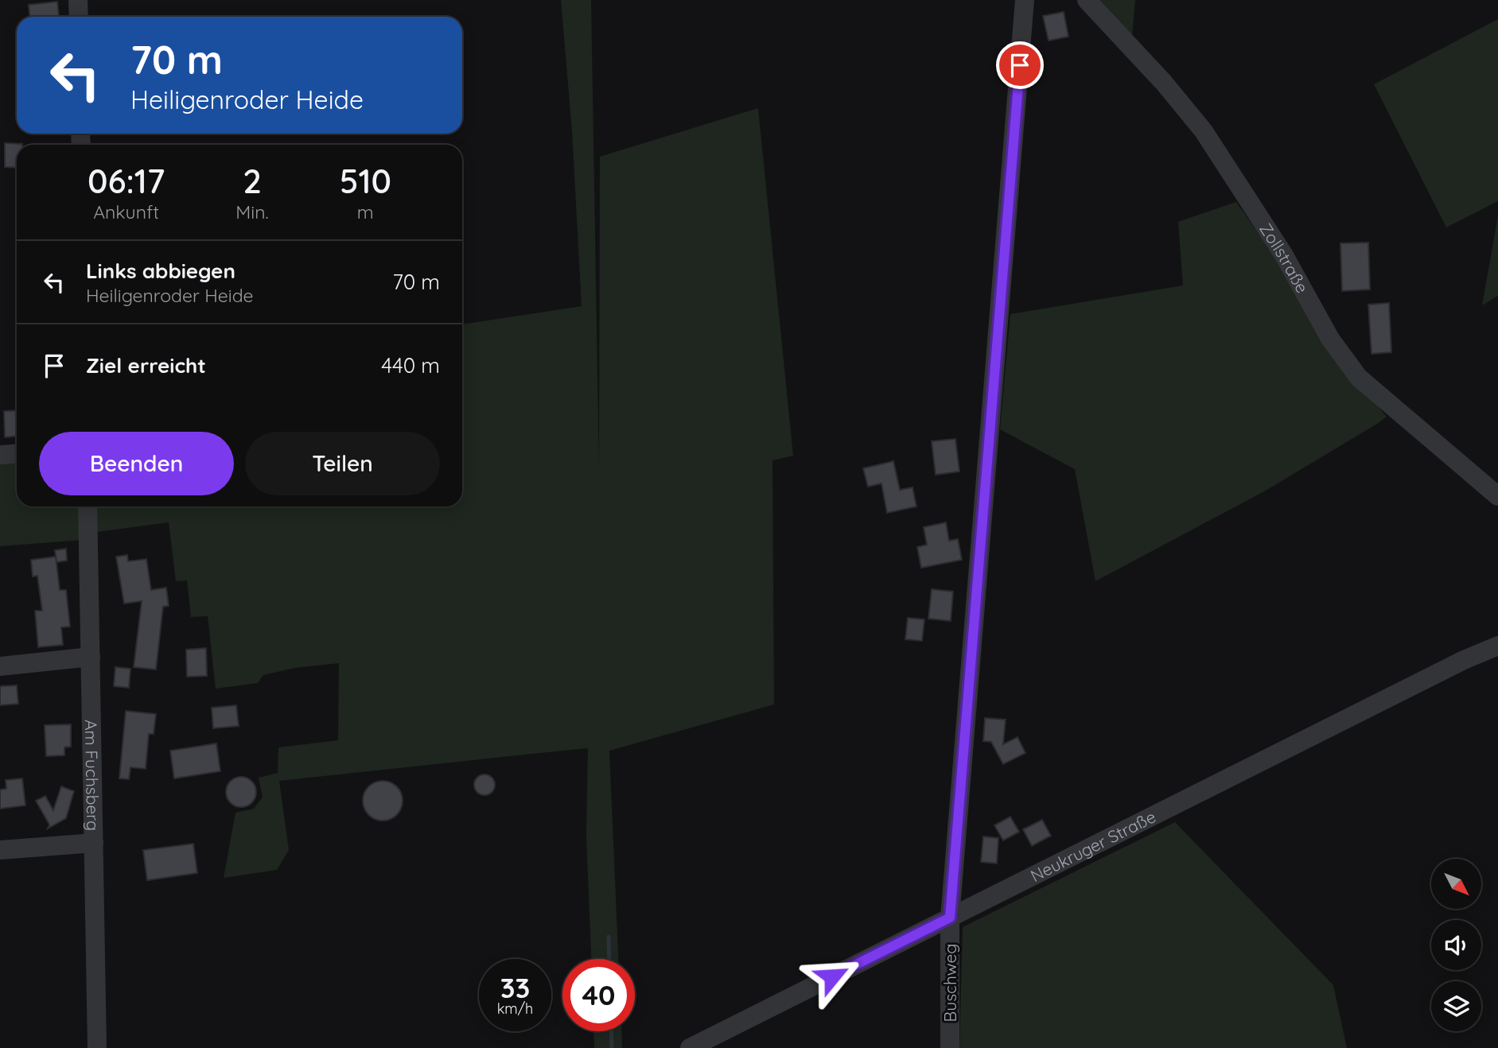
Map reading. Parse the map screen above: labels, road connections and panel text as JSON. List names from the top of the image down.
{
  "streets": {
    "street": [
      "Zollstraße",
      "Am Fuchsberg",
      "Neukruger Straße",
      "Buschweg"
    ]
  },
  "crossings": [
    ["Neukruger Straße", "Buschweg"]
  ],
  "north": "bottom right",
  "page": {
    "turn": ["70 m", "Heiligenroder Heide"],
    "eta": [
      "06:17",
      "Ankunft",
      "2",
      "Min.",
      "510",
      "m"
    ],
    "list": [
      {
        "name": "Links abbiegen",
        "note": "Heiligenroder Heide",
        "value": "70 m"
      },
      {
        "name": "Ziel erreicht",
        "value": "440 m"
      }
    ],
    "buttons": ["Beenden", "Teilen"],
    "speed": "33 km/h",
    "limit": "40"
  }
}
